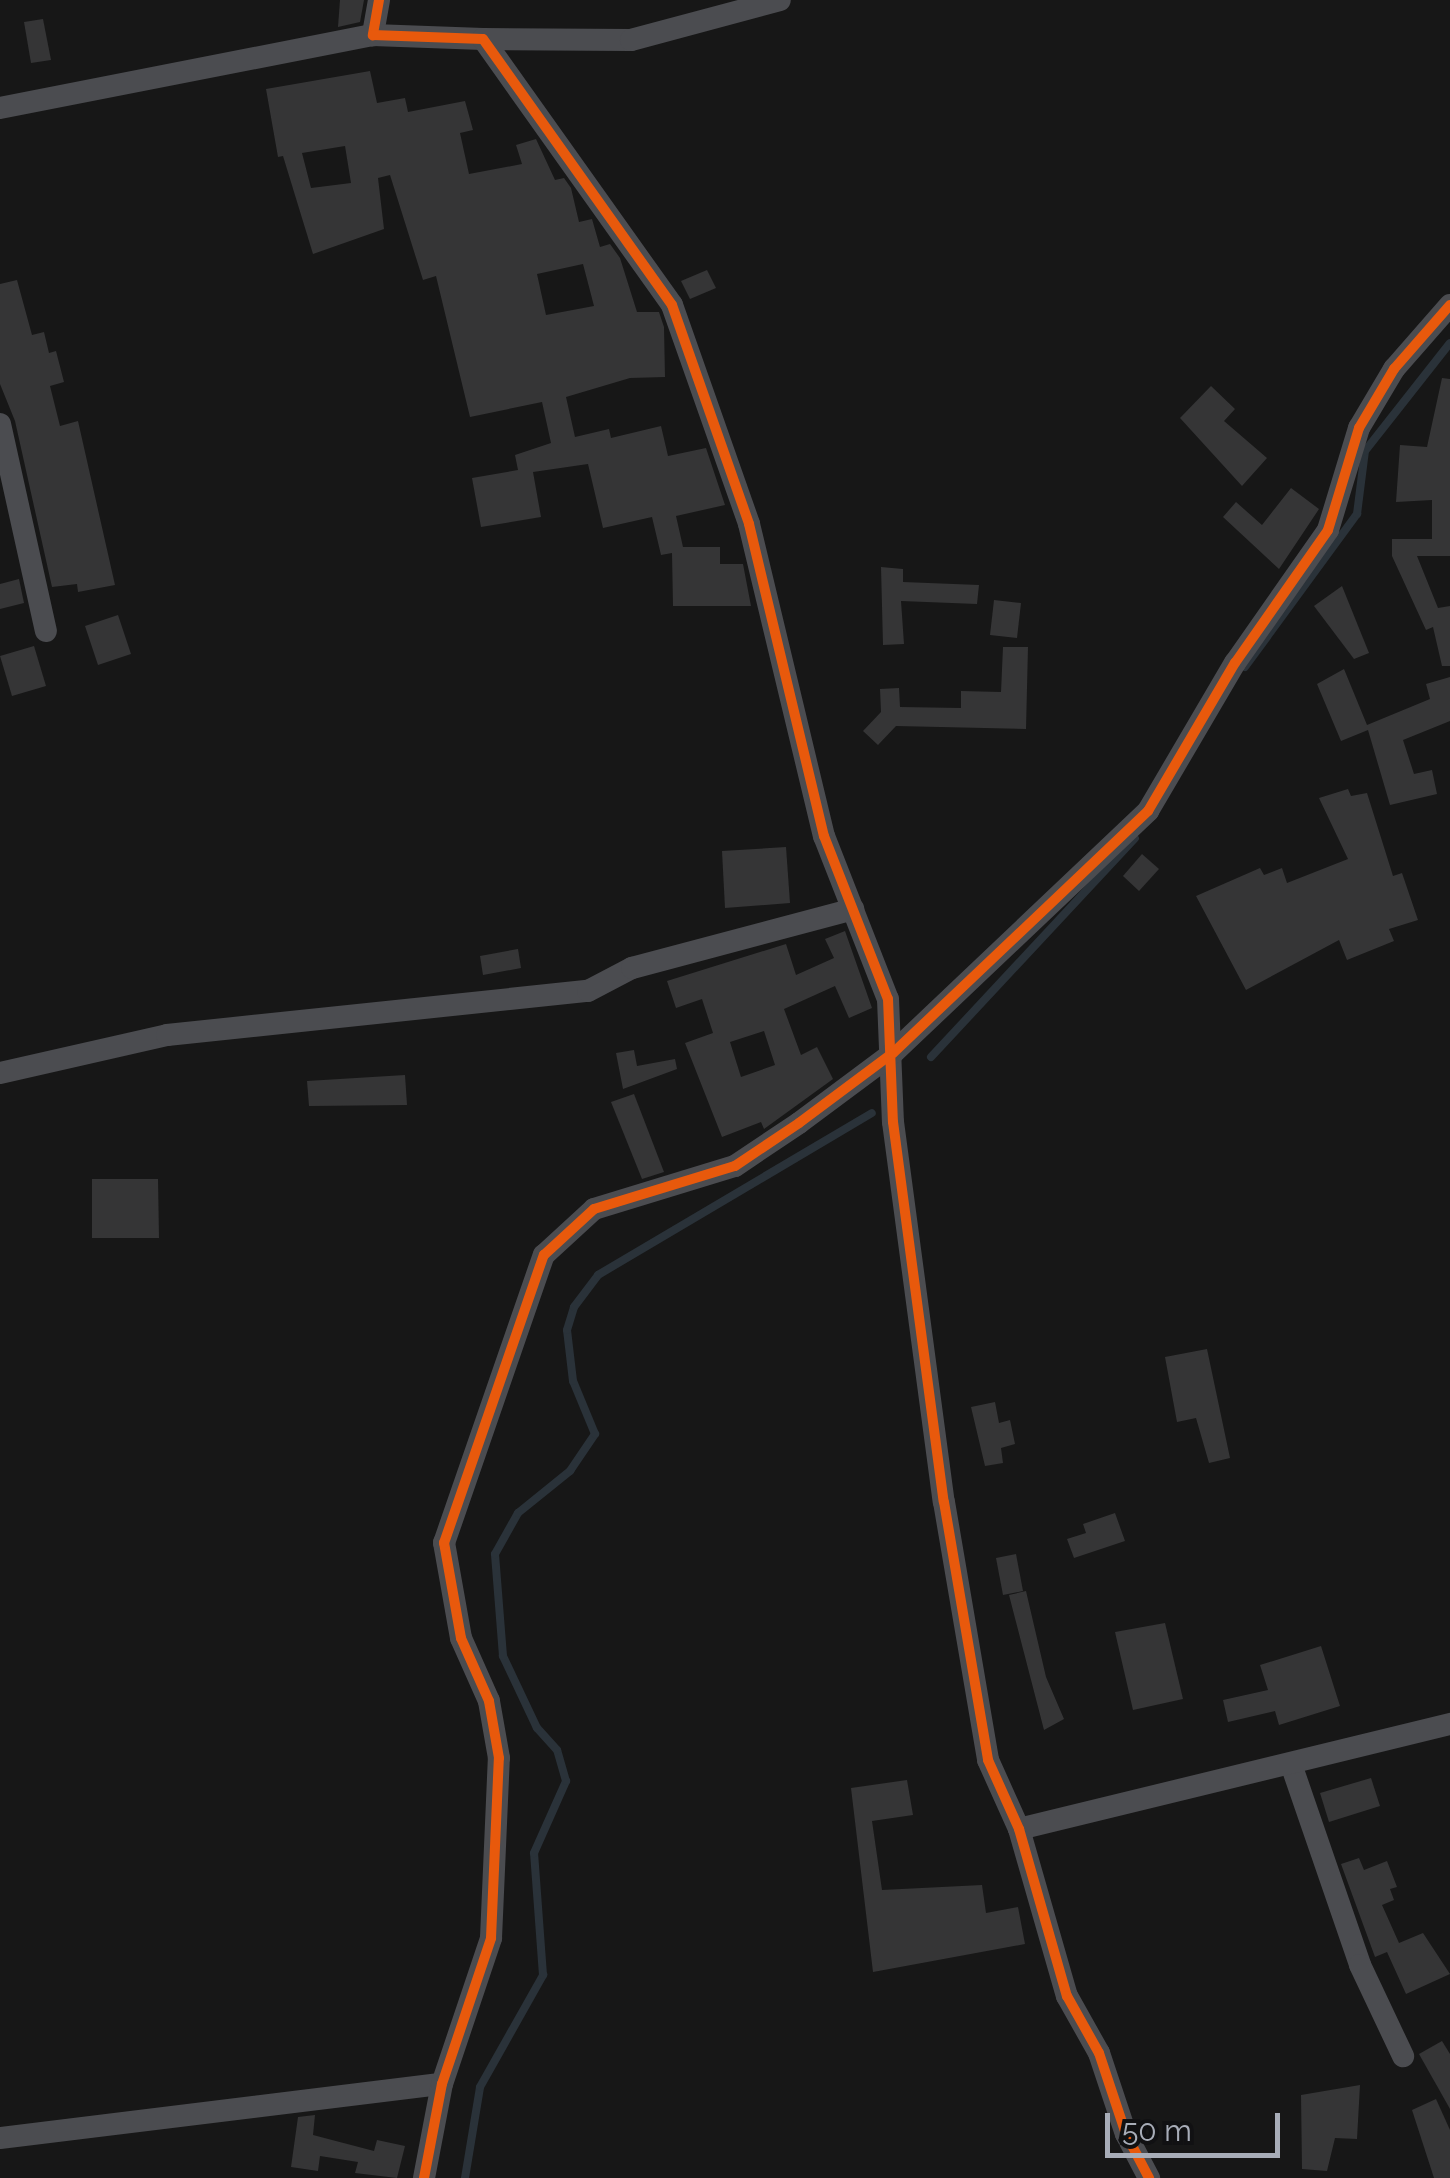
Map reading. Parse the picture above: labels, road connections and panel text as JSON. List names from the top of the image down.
{
  "scale_bar": "50 m"
}
